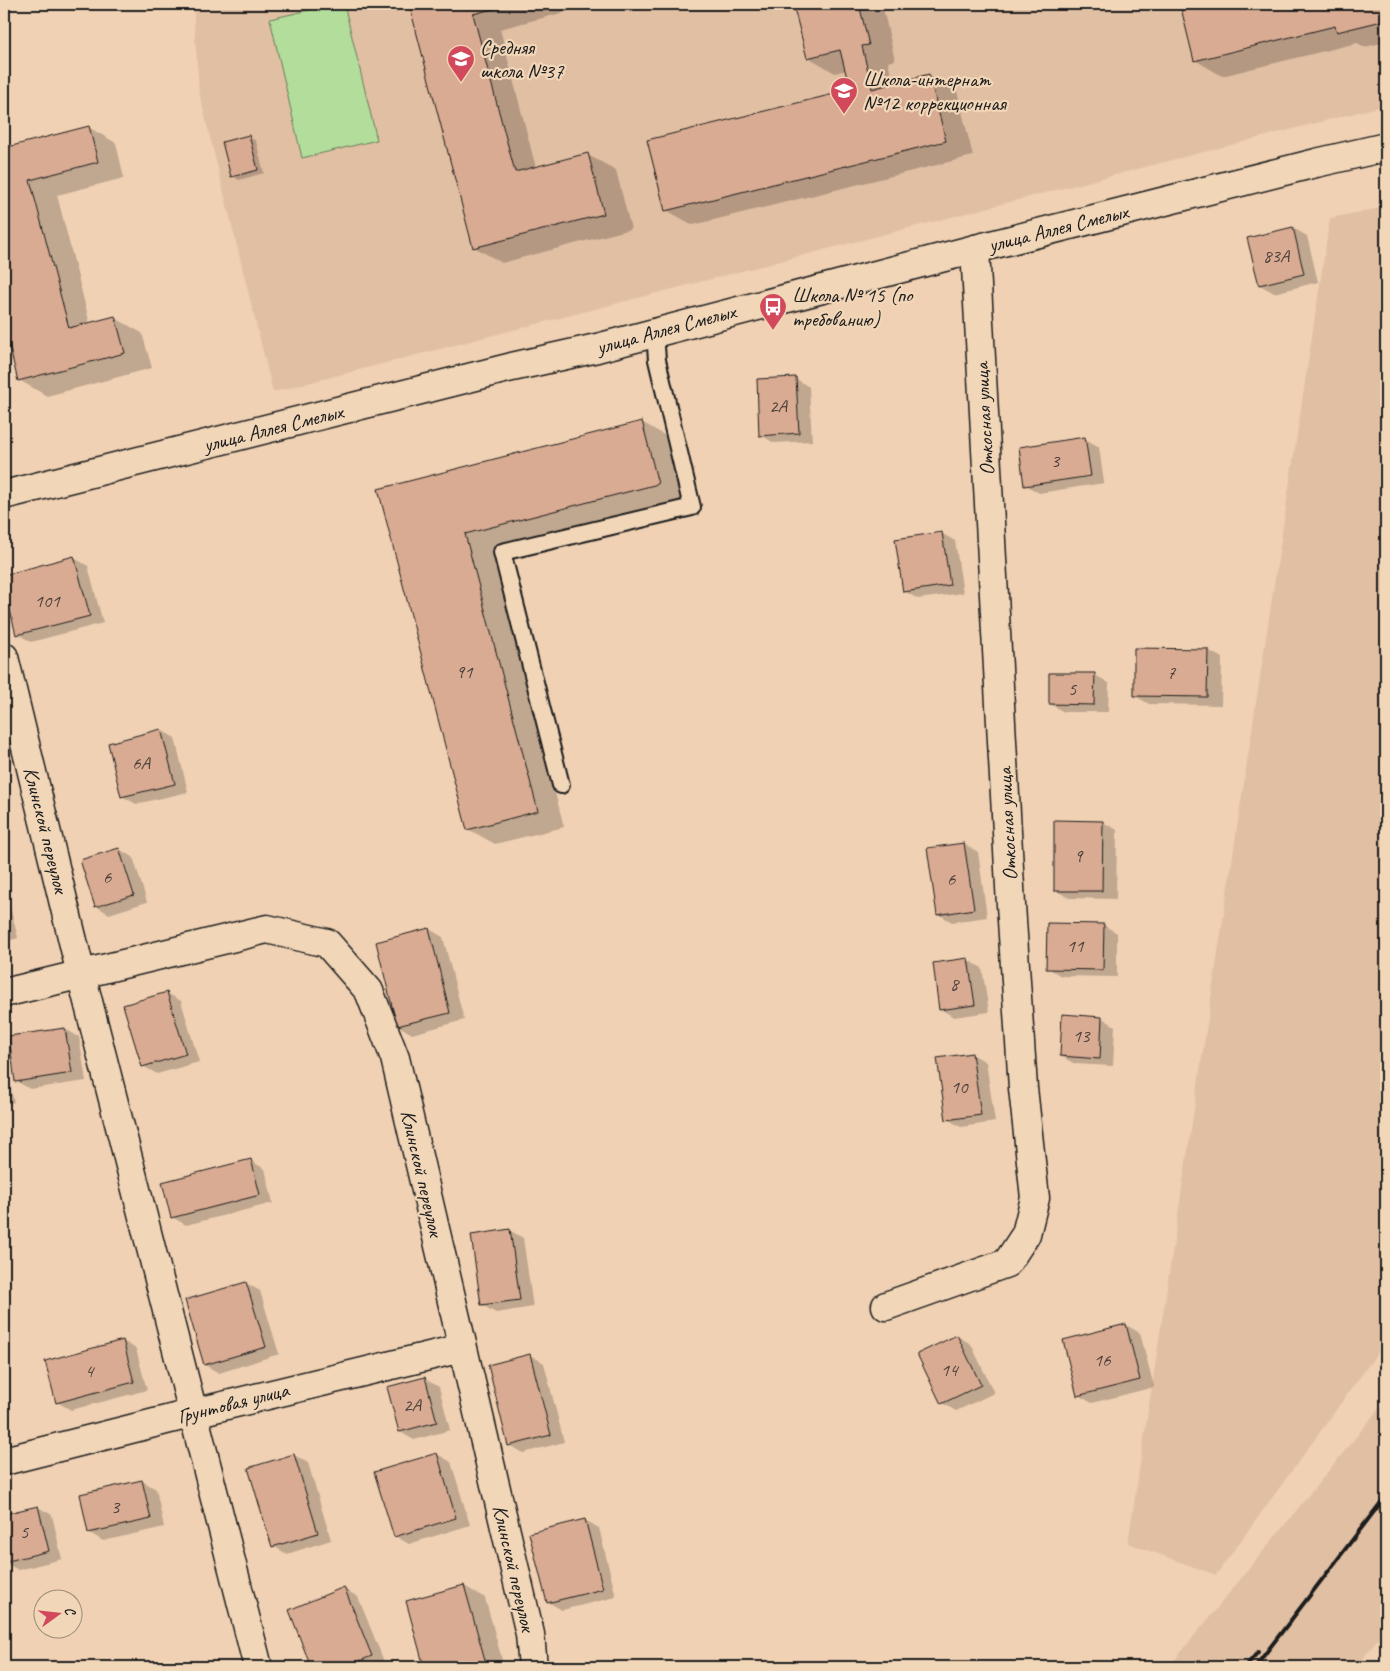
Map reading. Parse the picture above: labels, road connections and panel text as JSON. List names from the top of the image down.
{
  "streets": {
    "street": [
      "улица Аллея Смелых",
      "Откосная улица",
      "Клинской переулок",
      "Грунтовая улица"
    ]
  },
  "crossings": [
    ["улица Аллея Смелых", "Откосная улица"],
    ["Клинской переулок", "Грунтовая улица"]
  ],
  "places": {
    "school or university": ["Средняя школа №37", "Школа-интернат №12 коррекционная"],
    "bus stop": ["Школа № 15 (по требованию)"]
  },
  "house_numbers": [
    "83А",
    "2А",
    "3",
    "101",
    "91",
    "7",
    "5",
    "6А",
    "9",
    "6",
    "6",
    "11",
    "8",
    "13",
    "10",
    "16",
    "14",
    "4",
    "2А",
    "3",
    "5"
  ],
  "north": "right"
}
